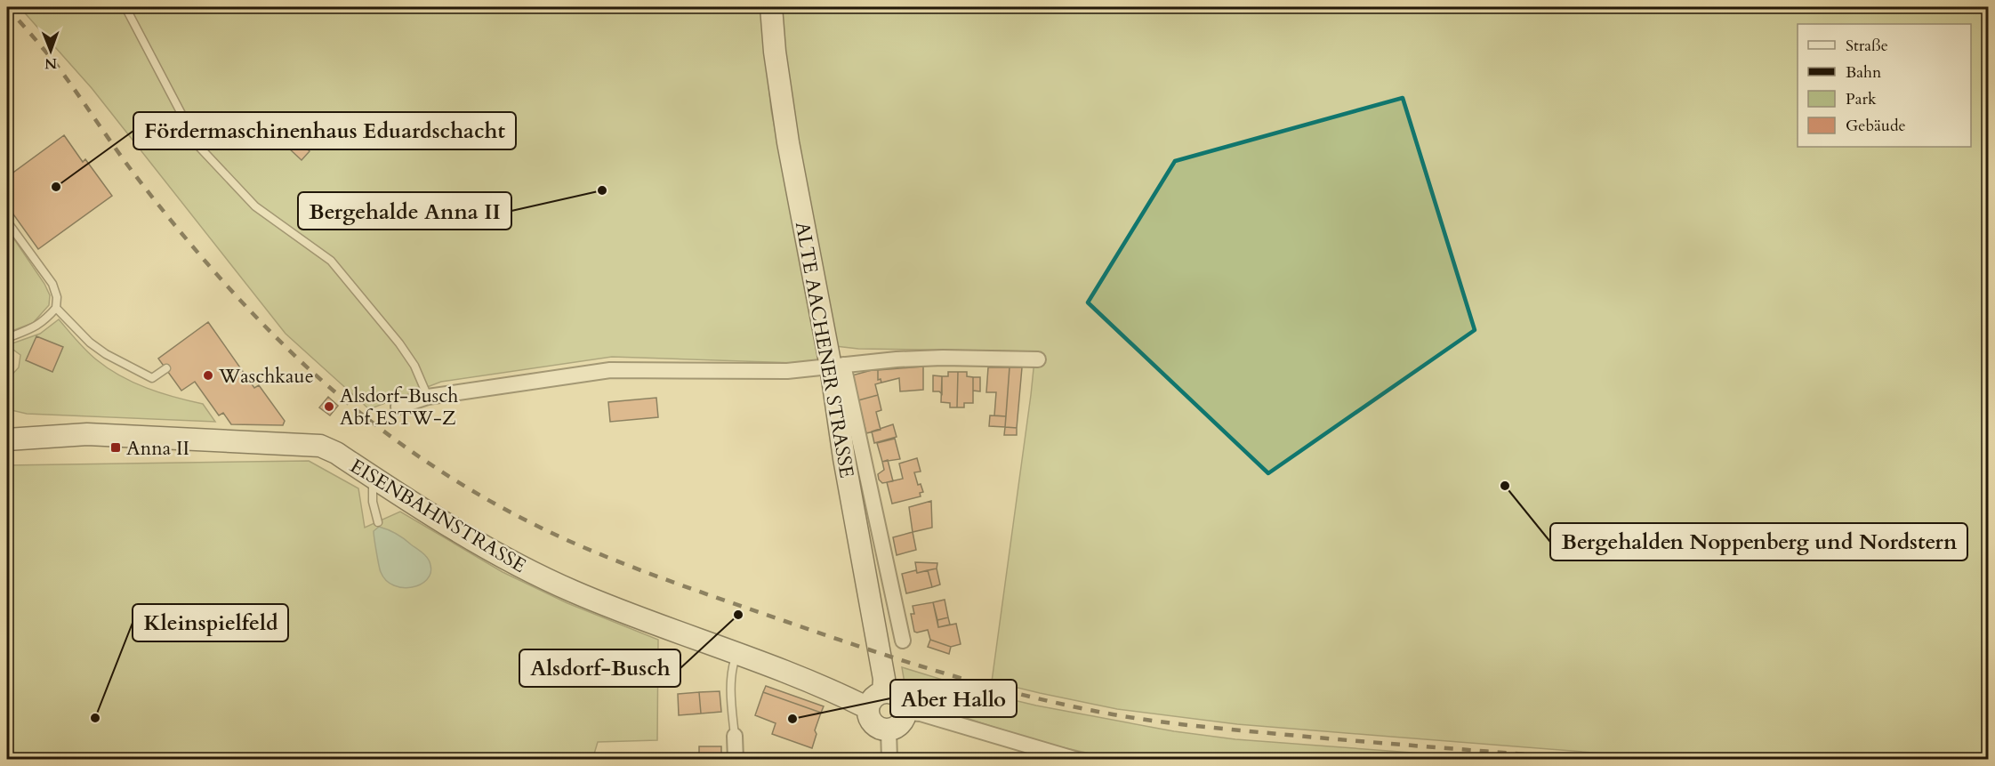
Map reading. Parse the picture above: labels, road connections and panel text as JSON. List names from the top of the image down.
{
  "streets": {
    "street": ["ALTE AACHENER STRASSE", "EISENBAHNSTRASSE"]
  },
  "crossings": [
    ["ALTE AACHENER STRASSE", "EISENBAHNSTRASSE"]
  ],
  "places": {
    "other": [
      "Fördermaschinenhaus Eduardschacht",
      "Bergehalde Anna II",
      "Waschkaue",
      "Alsdorf-Busch Abf ESTW-Z",
      "Bergehalden Noppenberg und Nordstern",
      "Alsdorf-Busch",
      "Kleinspielfeld",
      "Aber Hallo"
    ],
    "transit": ["Anna II"]
  },
  "legend": [
    "Straße",
    "Bahn",
    "Park",
    "Gebäude"
  ],
  "north": "bottom"
}
